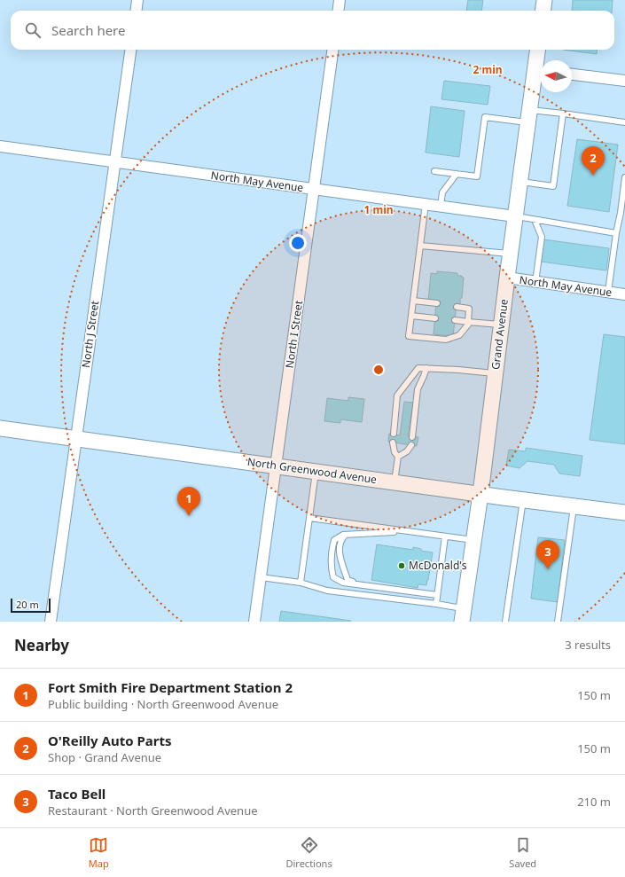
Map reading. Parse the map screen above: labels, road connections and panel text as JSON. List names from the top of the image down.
{
  "streets": {
    "street": [
      "North May Avenue",
      "North J Street",
      "North I Street",
      "Grand Avenue",
      "North Greenwood Avenue"
    ]
  },
  "crossings": [
    ["North May Avenue", "North J Street"],
    ["North May Avenue", "North I Street"],
    ["North May Avenue", "Grand Avenue"],
    ["North J Street", "North Greenwood Avenue"],
    ["North I Street", "North Greenwood Avenue"],
    ["Grand Avenue", "North Greenwood Avenue"]
  ],
  "places": ["McDonald's"],
  "scale_bar": "20 m",
  "north": "left",
  "page": {
    "search": "Search here",
    "pins": ["2", "1", "3"],
    "scale": "20 m",
    "heading": ["Nearby", "3 results"],
    "list": [
      {
        "mark": "1",
        "name": "Fort Smith Fire Department Station 2",
        "note": "Public building · North Greenwood Avenue",
        "value": "150 m"
      },
      {
        "mark": "2",
        "name": "O'Reilly Auto Parts",
        "note": "Shop · Grand Avenue",
        "value": "150 m"
      },
      {
        "mark": "3",
        "name": "Taco Bell",
        "note": "Restaurant · North Greenwood Avenue",
        "value": "210 m"
      }
    ],
    "nav": ["Map", "Directions", "Saved"]
  },
  "rings": ["2 min", "1 min"]
}
